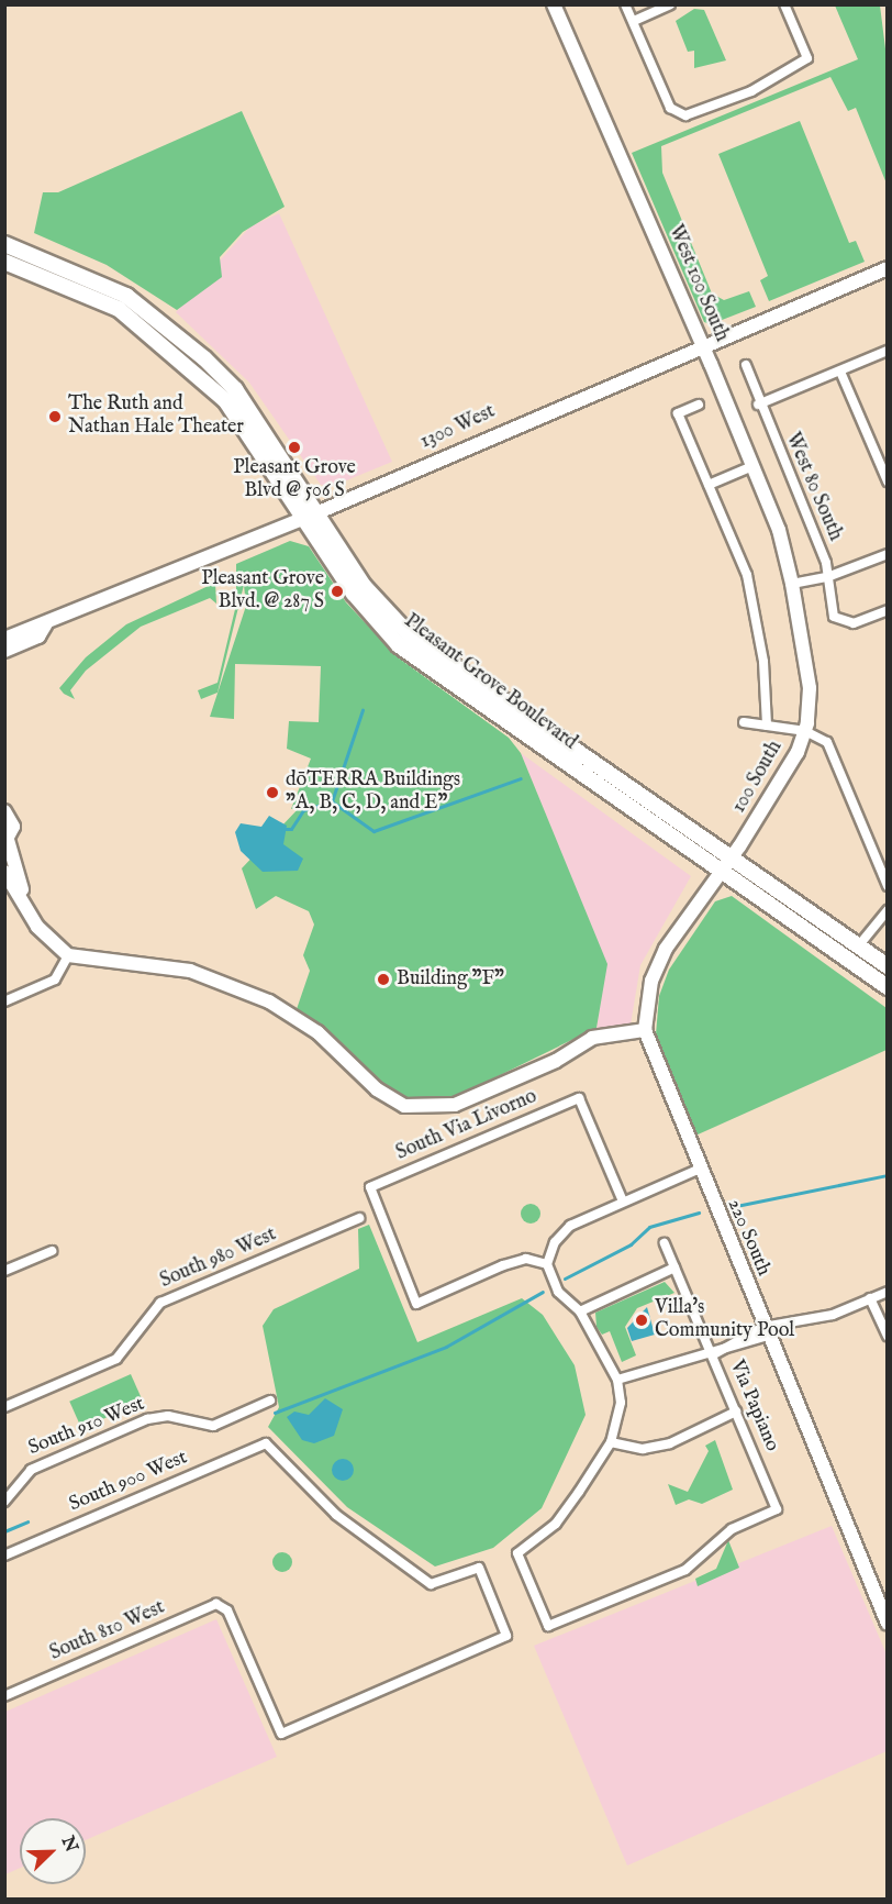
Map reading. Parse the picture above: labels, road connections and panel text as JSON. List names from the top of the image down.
{
  "streets": {
    "main road": ["Pleasant Grove Boulevard"],
    "street": [
      "West 100 South",
      "1300 West",
      "West 80 South",
      "100 South",
      "South Via Livorno",
      "220 South",
      "South 980 West",
      "Via Papiano",
      "South 910 West",
      "South 900 West",
      "South 810 West"
    ]
  },
  "crossings": [
    ["West 100 South", "1300 West"],
    ["West 100 South", "100 South"],
    ["1300 West", "Pleasant Grove Boulevard"],
    ["Pleasant Grove Boulevard", "100 South"],
    ["Pleasant Grove Boulevard", "220 South"],
    ["100 South", "220 South"],
    ["South 900 West", "South 810 West"]
  ],
  "places": [
    "The Ruth and Nathan Hale Theater",
    "Pleasant Grove Blvd @ 506 S",
    "Pleasant Grove Blvd. @ 287 S",
    "dōTERRA Buildings \"A, B, C, D, and E\"",
    "Building \"F\"",
    "Villa's Community Pool"
  ],
  "north": "top right"
}
